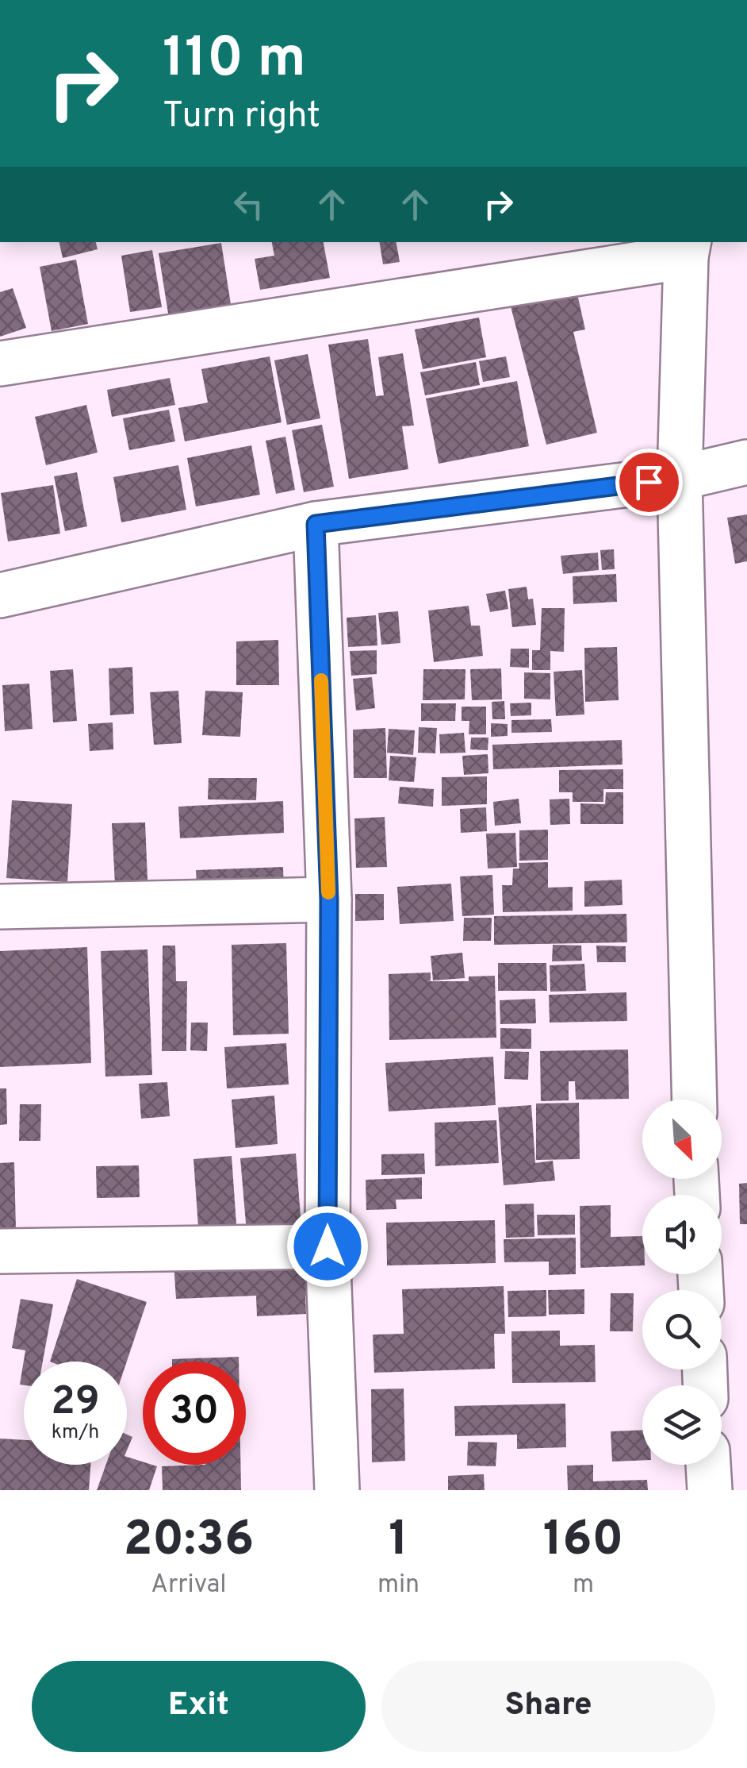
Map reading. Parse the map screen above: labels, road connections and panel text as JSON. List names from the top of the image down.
{
  "north": "bottom right",
  "page": {
    "turn": ["110 m", "Turn right"],
    "speed": "29 km/h",
    "limit": "30",
    "eta": [
      "20:36",
      "Arrival",
      "1",
      "min",
      "160",
      "m"
    ],
    "buttons": ["Exit", "Share"]
  }
}
